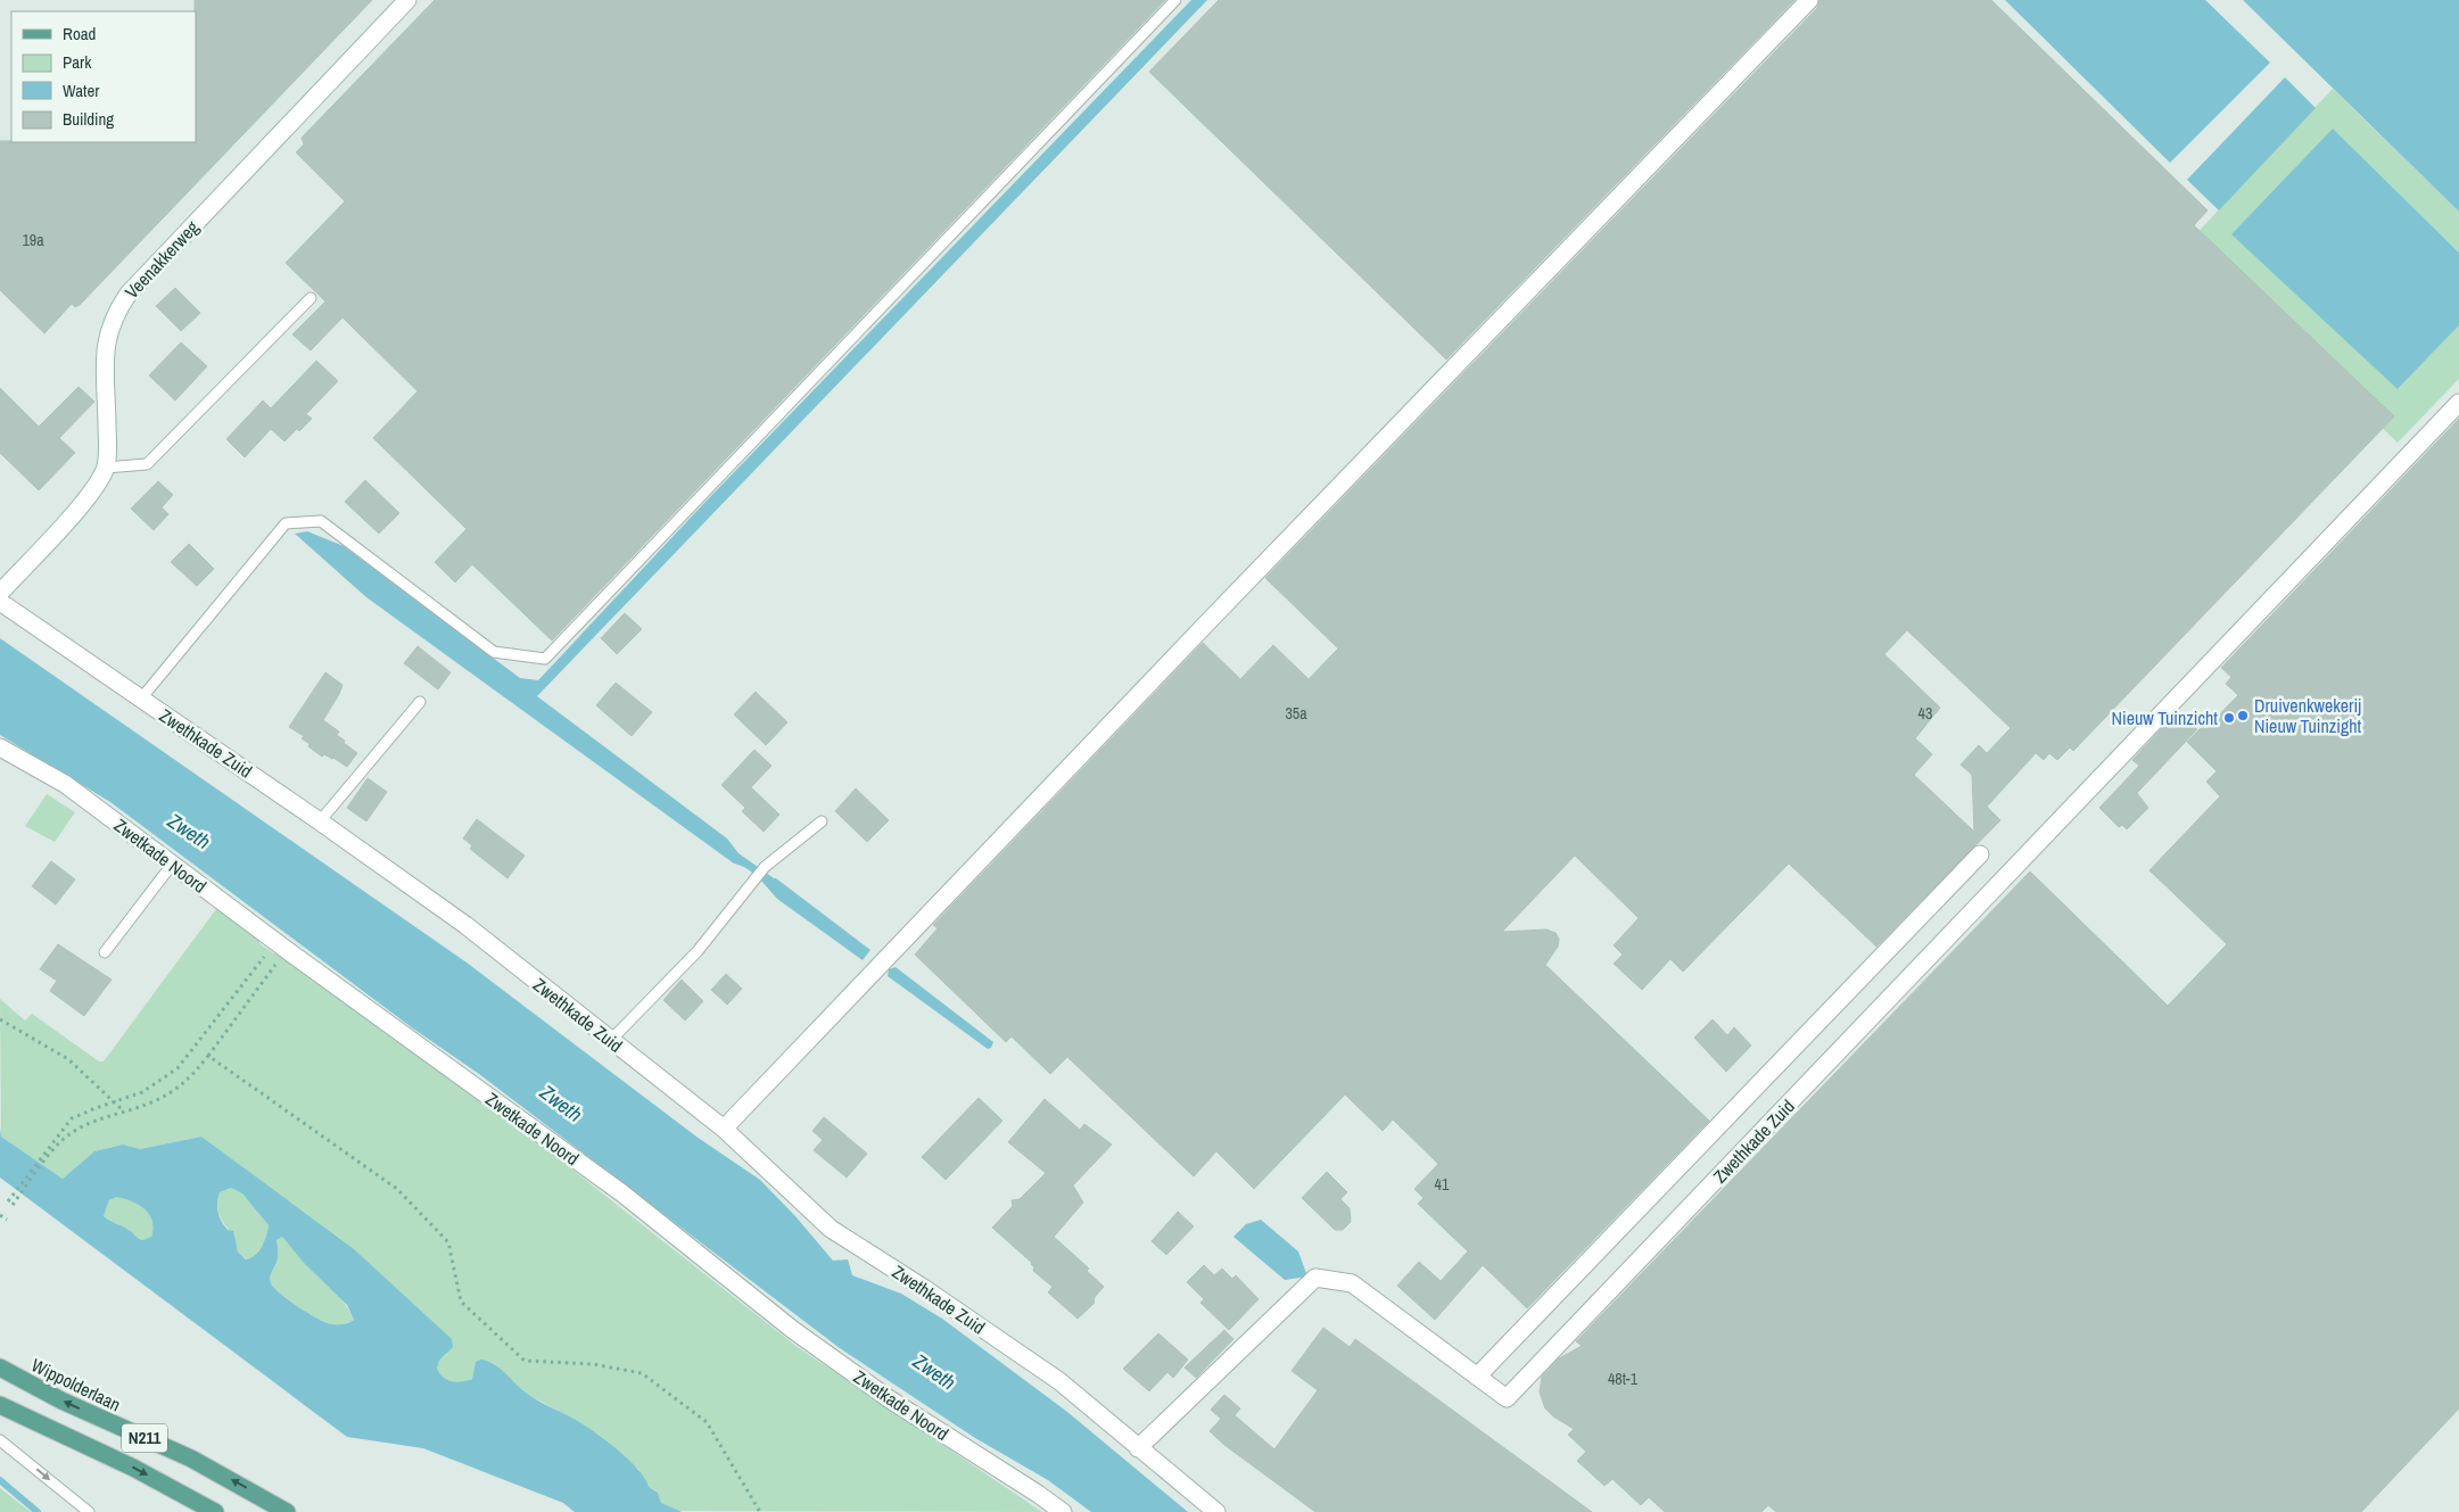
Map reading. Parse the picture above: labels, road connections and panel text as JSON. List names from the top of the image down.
{
  "streets": {
    "main road": ["Wippolderlaan", "N211"],
    "street": ["Veenakkerweg", "Zwethkade Zuid", "Zwetkade Noord"]
  },
  "water": ["Zweth"],
  "places": ["Druivenkwekerij Nieuw Tuinzight", "Nieuw Tuinzicht"],
  "house_numbers": [
    "19a",
    "35a",
    "43",
    "41",
    "48t-1"
  ],
  "legend": [
    "Road",
    "Park",
    "Water",
    "Building"
  ]
}
